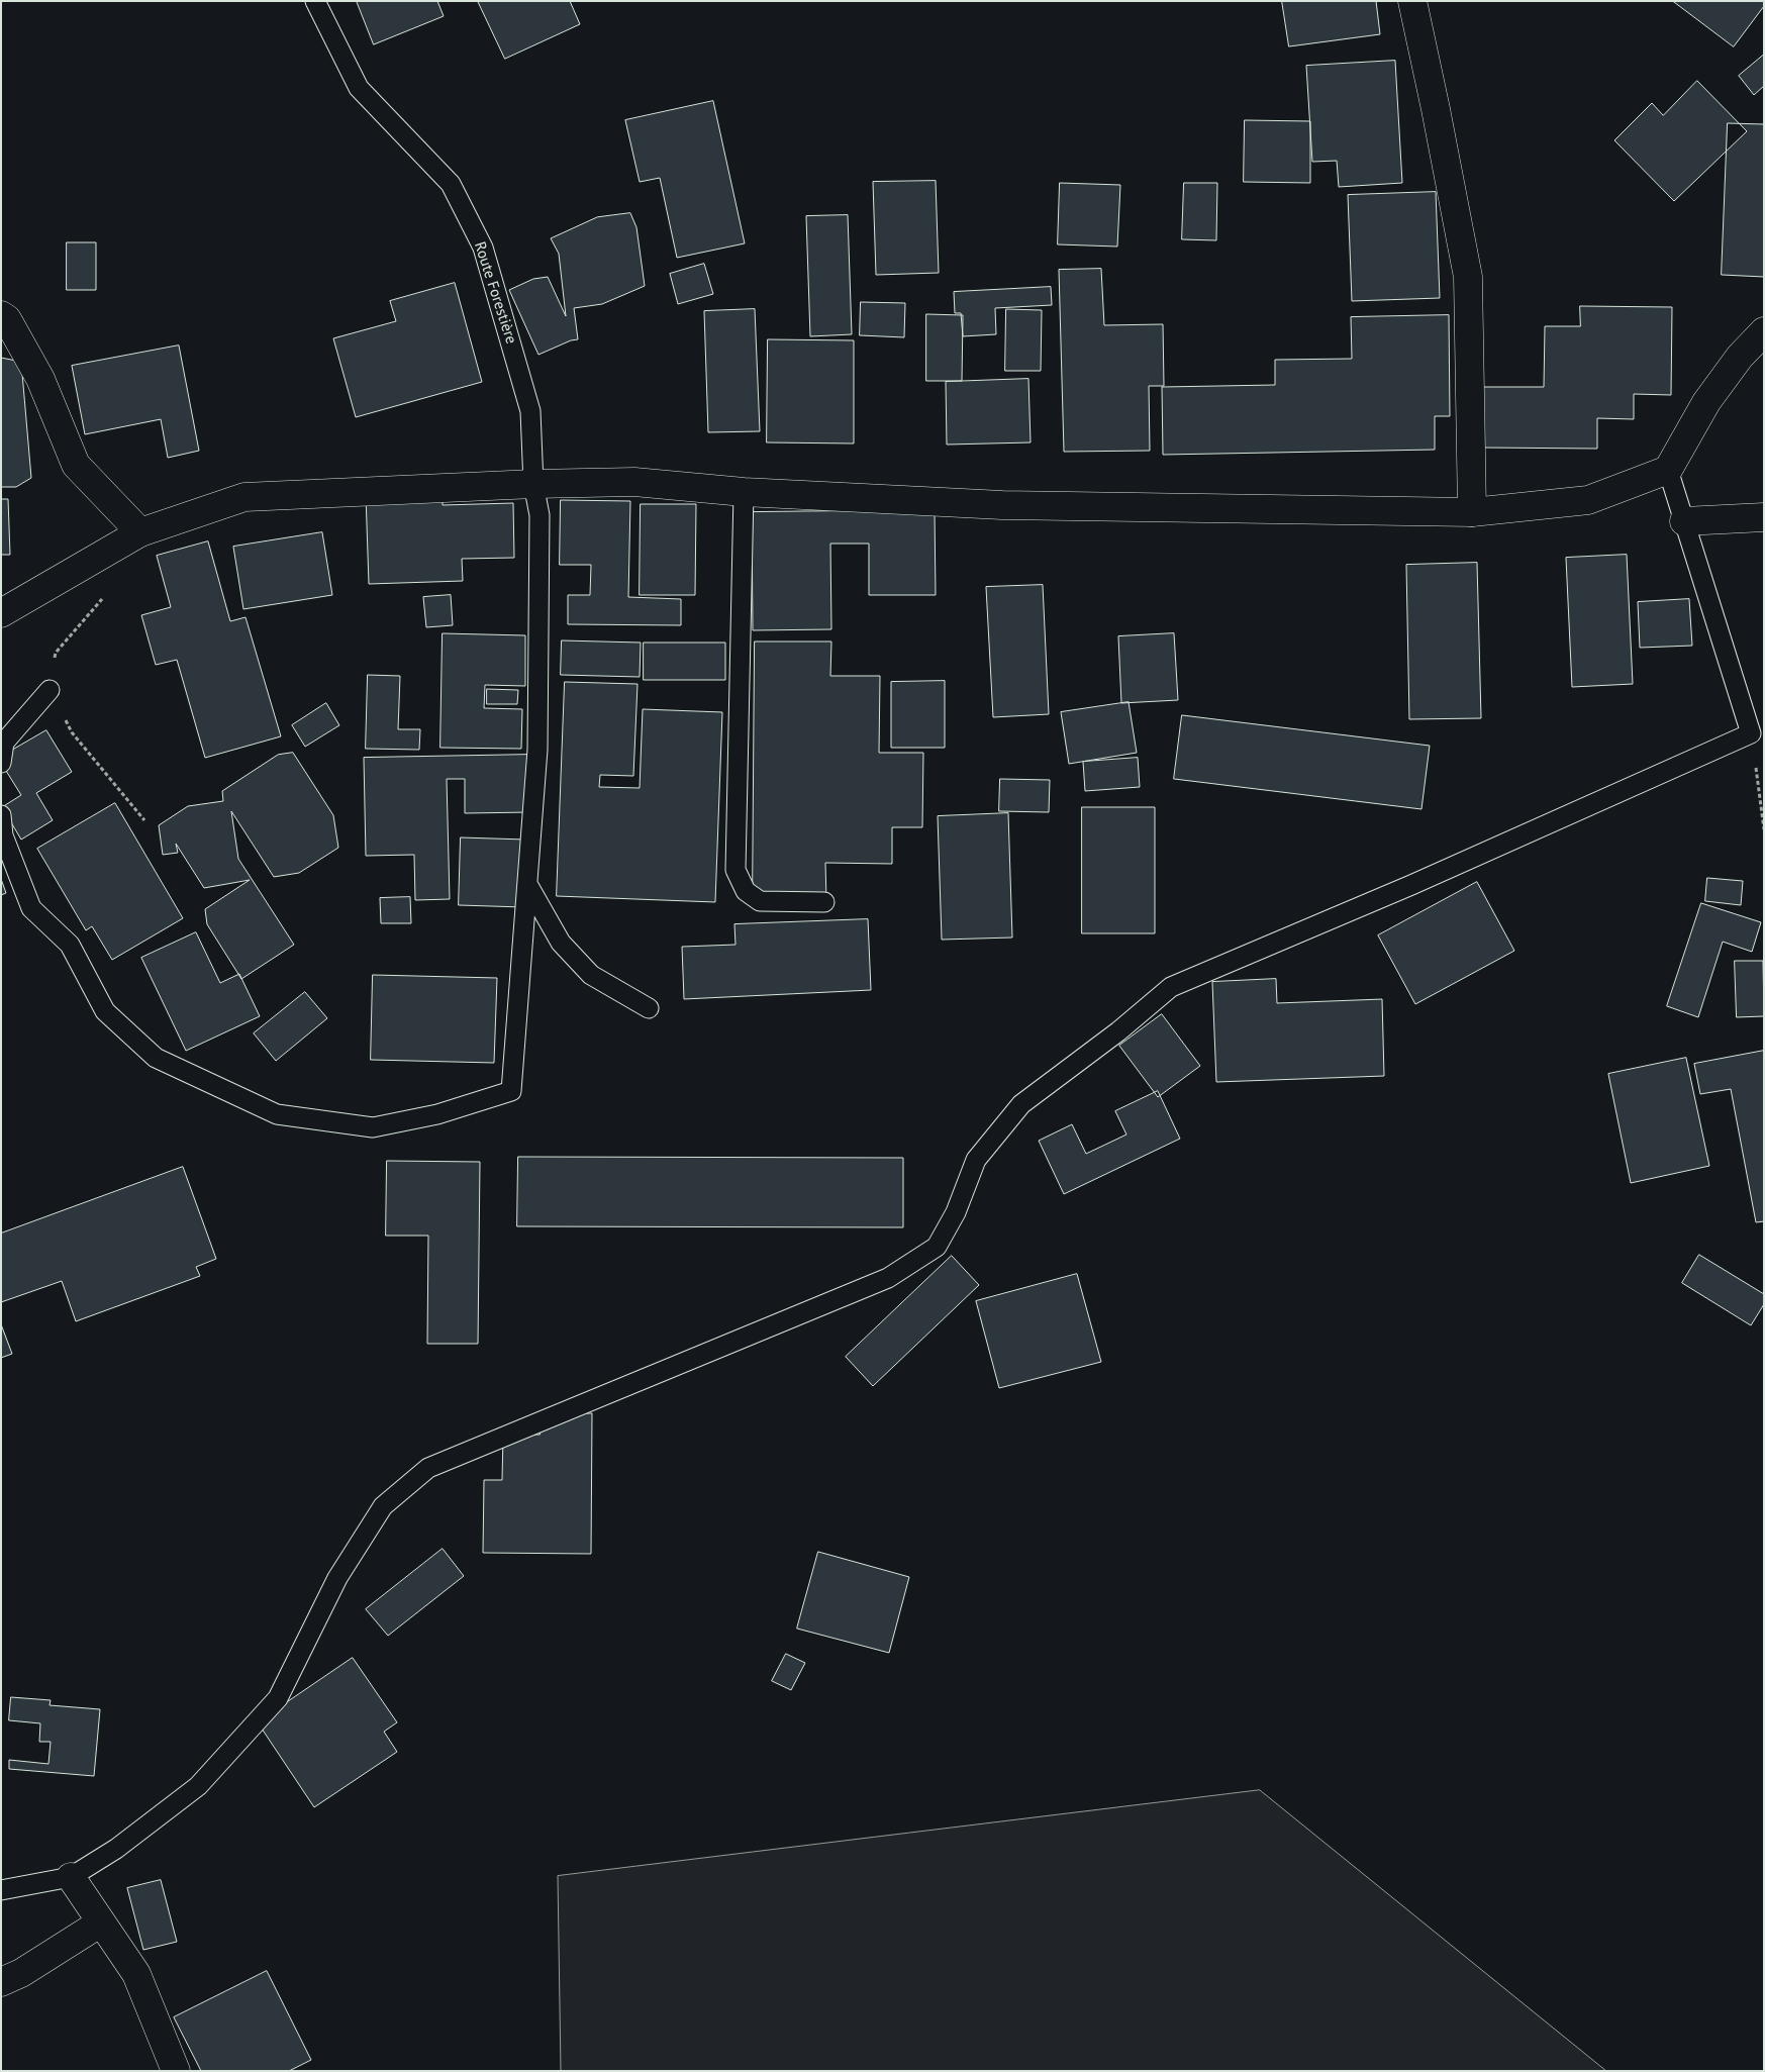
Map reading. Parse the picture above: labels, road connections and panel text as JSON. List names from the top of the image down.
{
  "streets": {
    "lane": ["Route Forestière"]
  }
}
